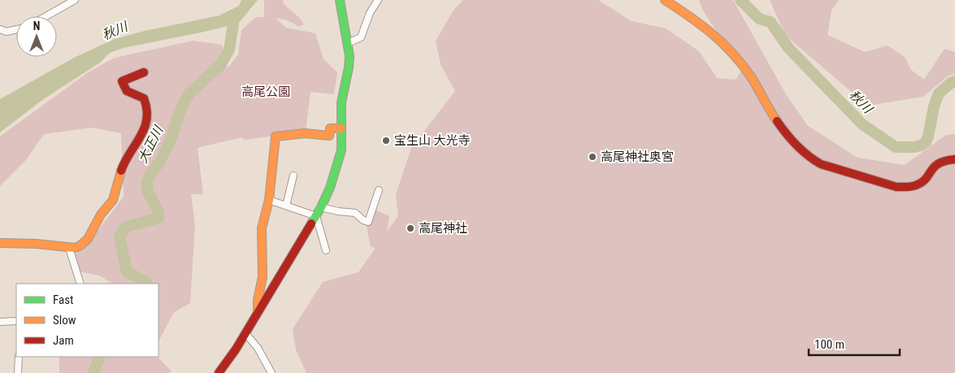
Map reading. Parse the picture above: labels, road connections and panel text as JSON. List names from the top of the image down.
{
  "water": ["秋川", "大正川"],
  "parks": ["高尾公園"],
  "places": ["宝生山 大光寺", "高尾神社奥宮", "高尾神社"],
  "legend": ["Fast", "Slow", "Jam"],
  "scale_bar": "100 m",
  "north": "top"
}
